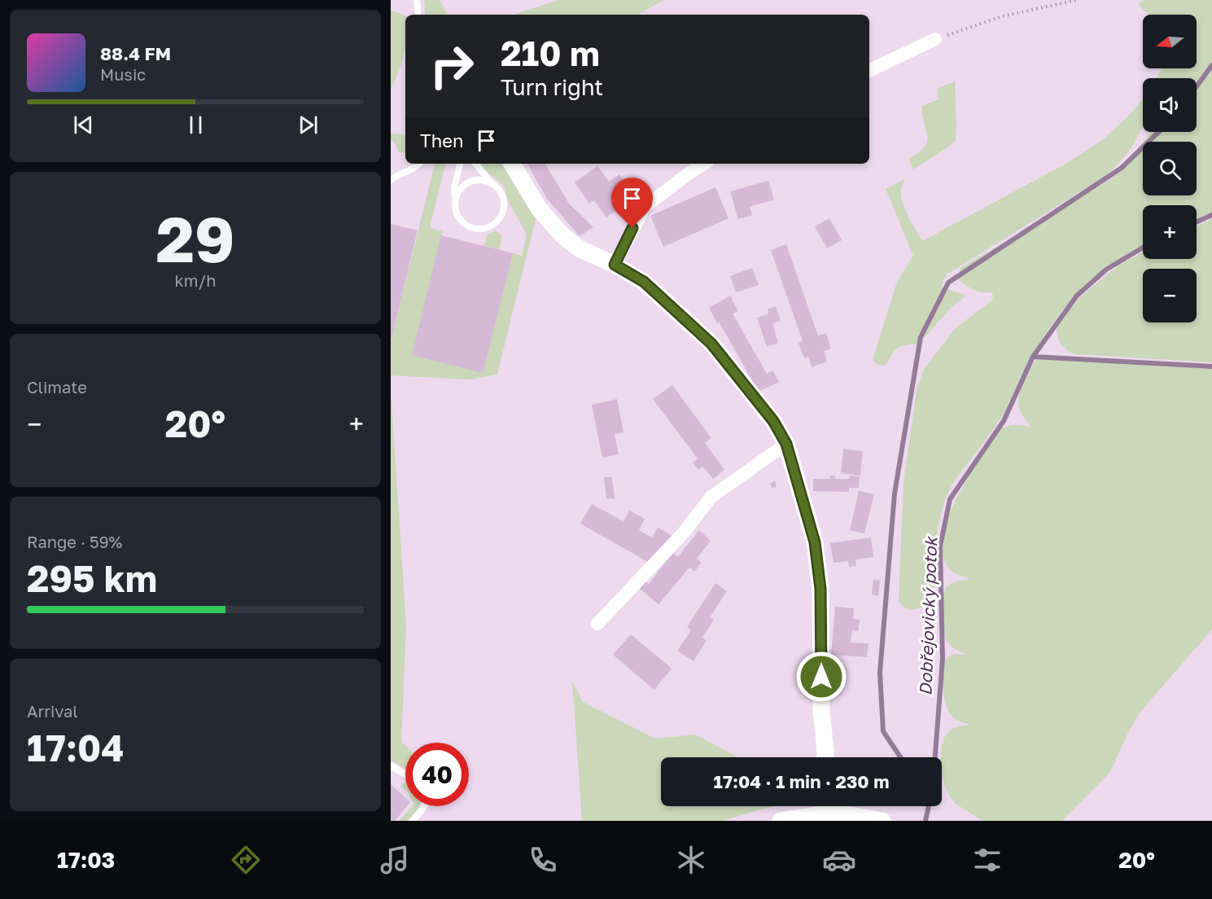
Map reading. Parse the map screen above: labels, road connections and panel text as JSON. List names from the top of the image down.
{
  "water": ["Dobřejovický potok"],
  "north": "left",
  "page": {
    "map_buttons": ["+", "−"],
    "turn": ["210 m", "Turn right"],
    "song": ["88.4 FM", "Music"],
    "then": "Then",
    "tile": [
      ["29", "km/h"],
      "Climate",
      ["Range · 59%", "295 km"],
      ["Arrival", "17:04"]
    ],
    "heat": ["−", "20°", "+"],
    "limit": "40",
    "trip": "17:04 · 1 min · 230 m",
    "tabs": ["17:03", "20°"]
  }
}
